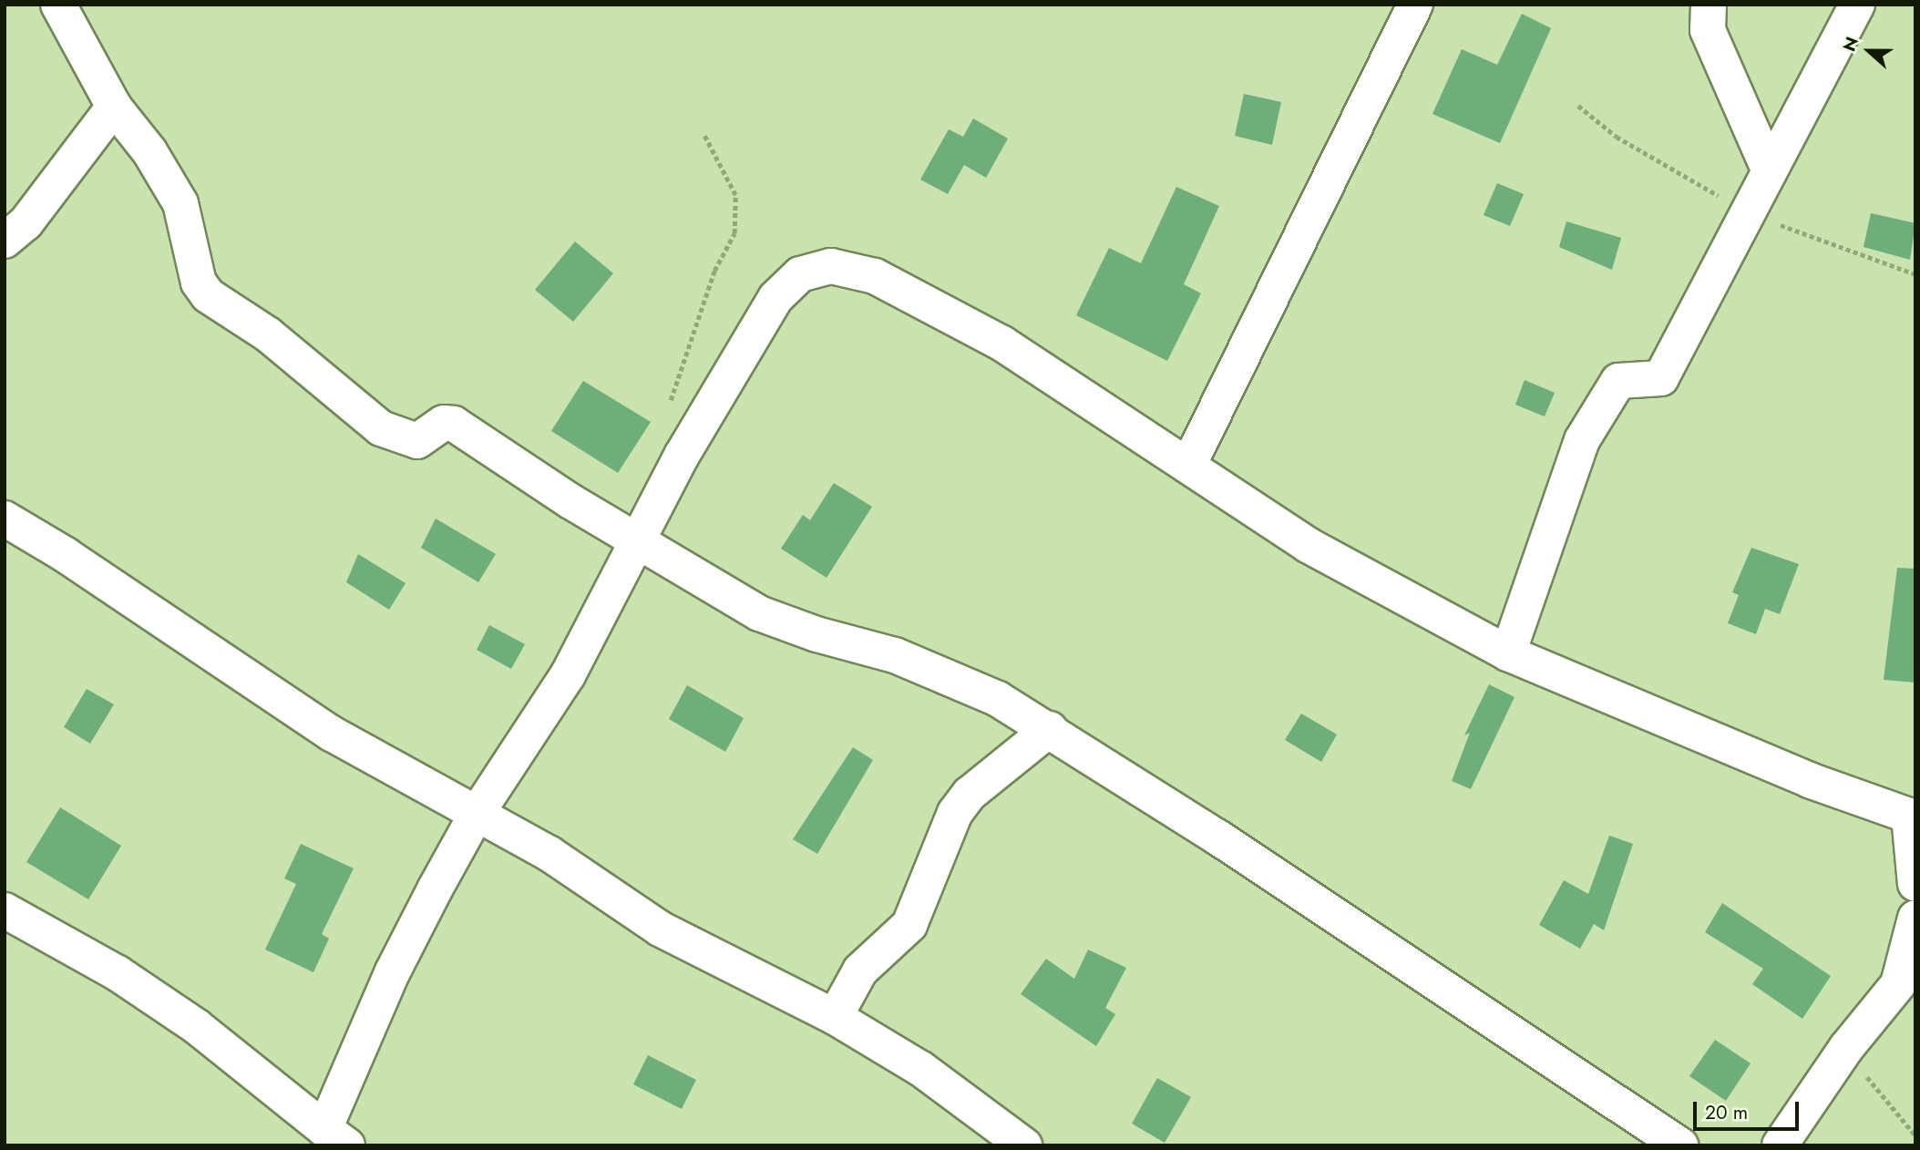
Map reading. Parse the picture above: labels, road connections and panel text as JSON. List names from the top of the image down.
{
  "scale_bar": "20 m",
  "north": "left"
}
